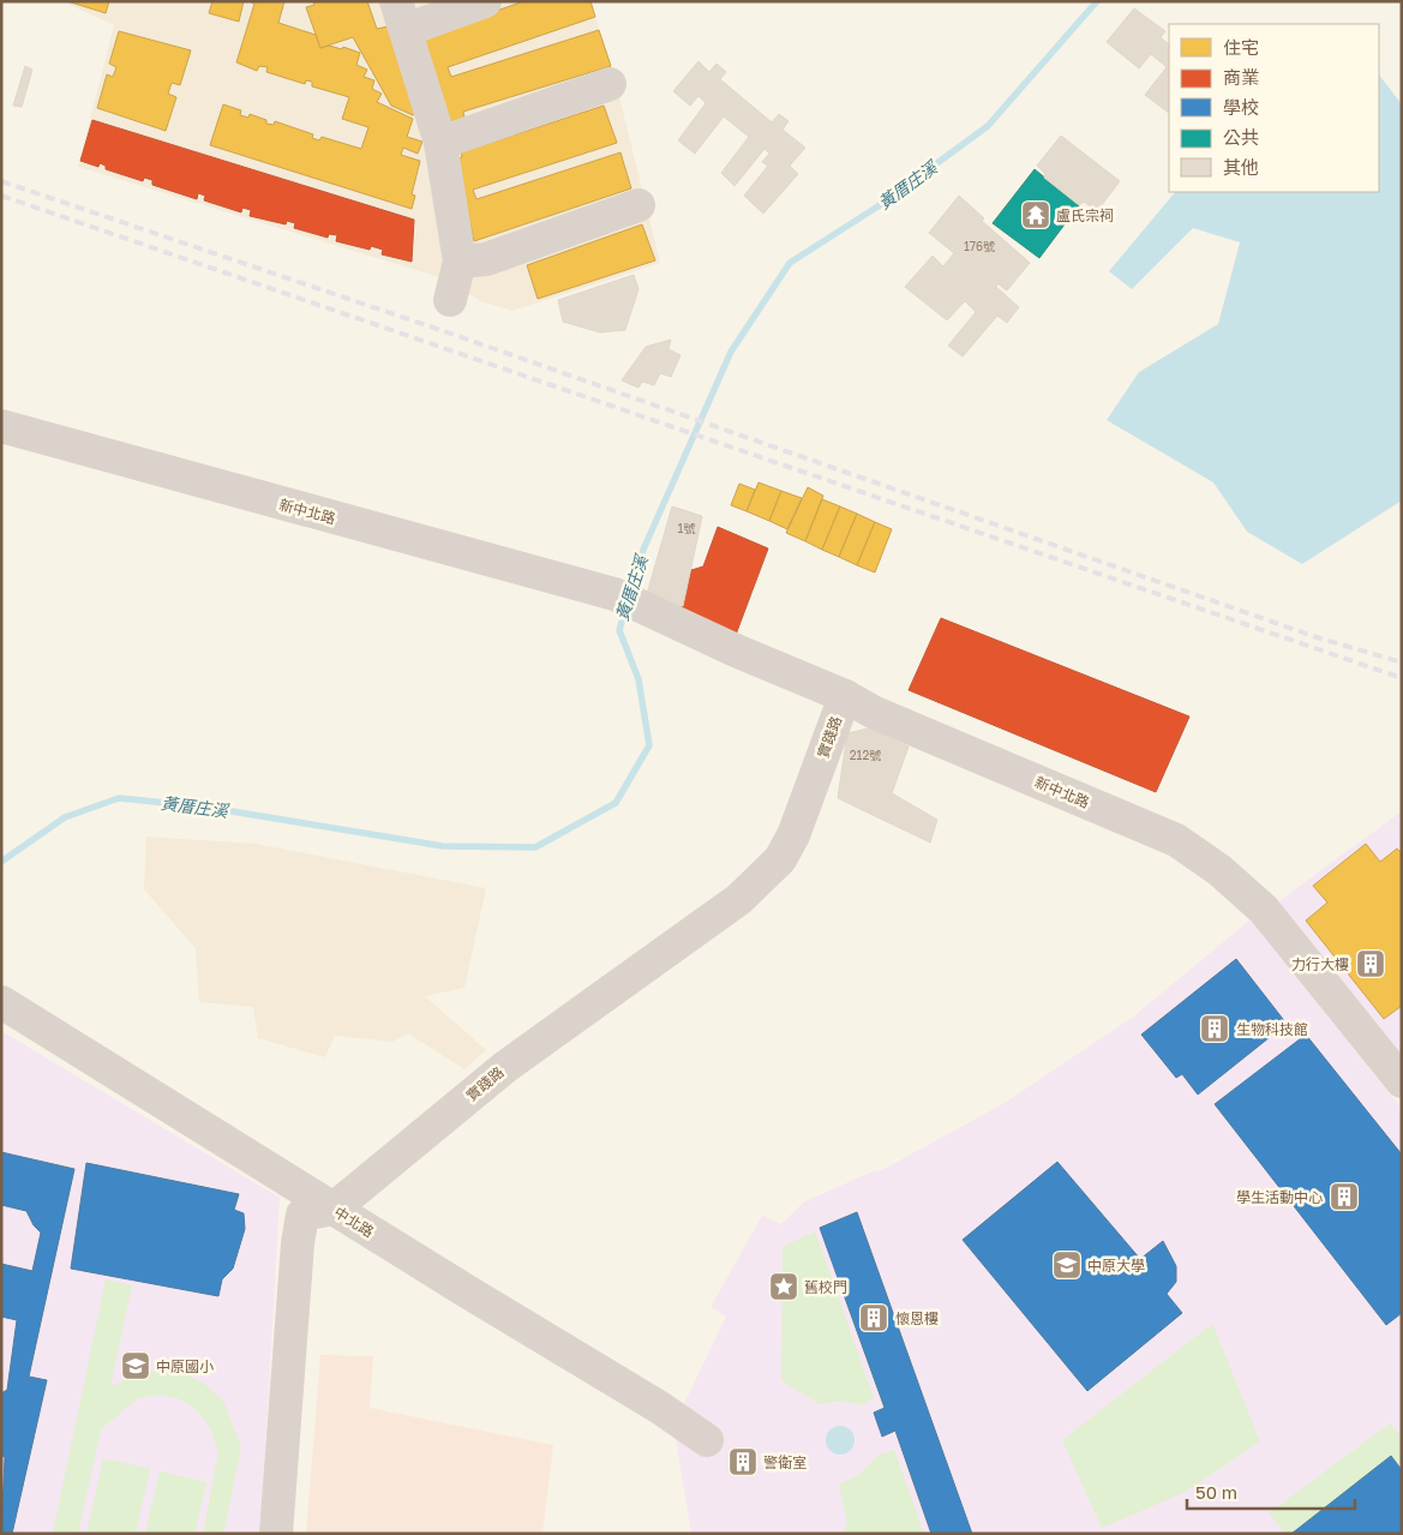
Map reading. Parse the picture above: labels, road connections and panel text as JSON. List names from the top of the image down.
{
  "streets": {
    "street": ["新中北路", "實踐路", "中北路"]
  },
  "crossings": [
    ["新中北路", "實踐路"],
    ["實踐路", "中北路"]
  ],
  "water": ["黃厝庄溪"],
  "places": {
    "temple": ["盧氏宗祠"],
    "building": [
      "力行大樓",
      "生物科技館",
      "學生活動中心",
      "懷恩樓",
      "警衛室"
    ],
    "school or university": ["中原大學", "中原國小"],
    "place": ["舊校門"]
  },
  "house_numbers": ["176號", "1號", "212號"],
  "legend": [
    "住宅",
    "商業",
    "學校",
    "公共",
    "其他"
  ],
  "scale_bar": "50 m"
}
